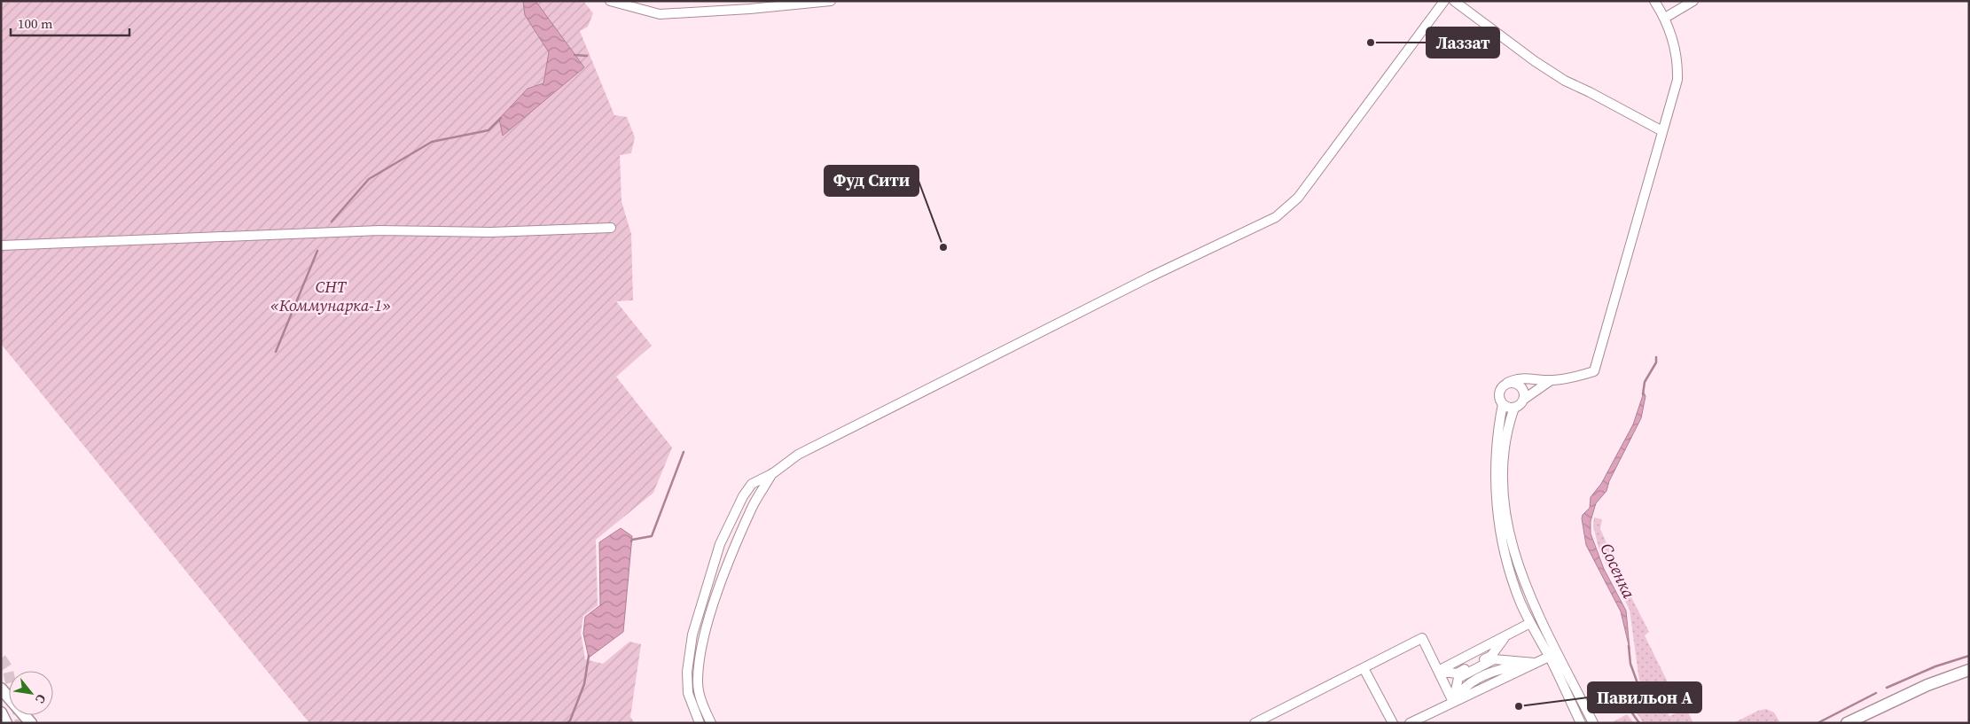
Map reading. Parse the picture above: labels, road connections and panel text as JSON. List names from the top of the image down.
{
  "water": ["Сосенка"],
  "parks": ["СНТ «Коммунарка-1»"],
  "places": ["Лаззат", "Фуд Сити", "Павильон А"],
  "scale_bar": "100 m",
  "north": "bottom right"
}
